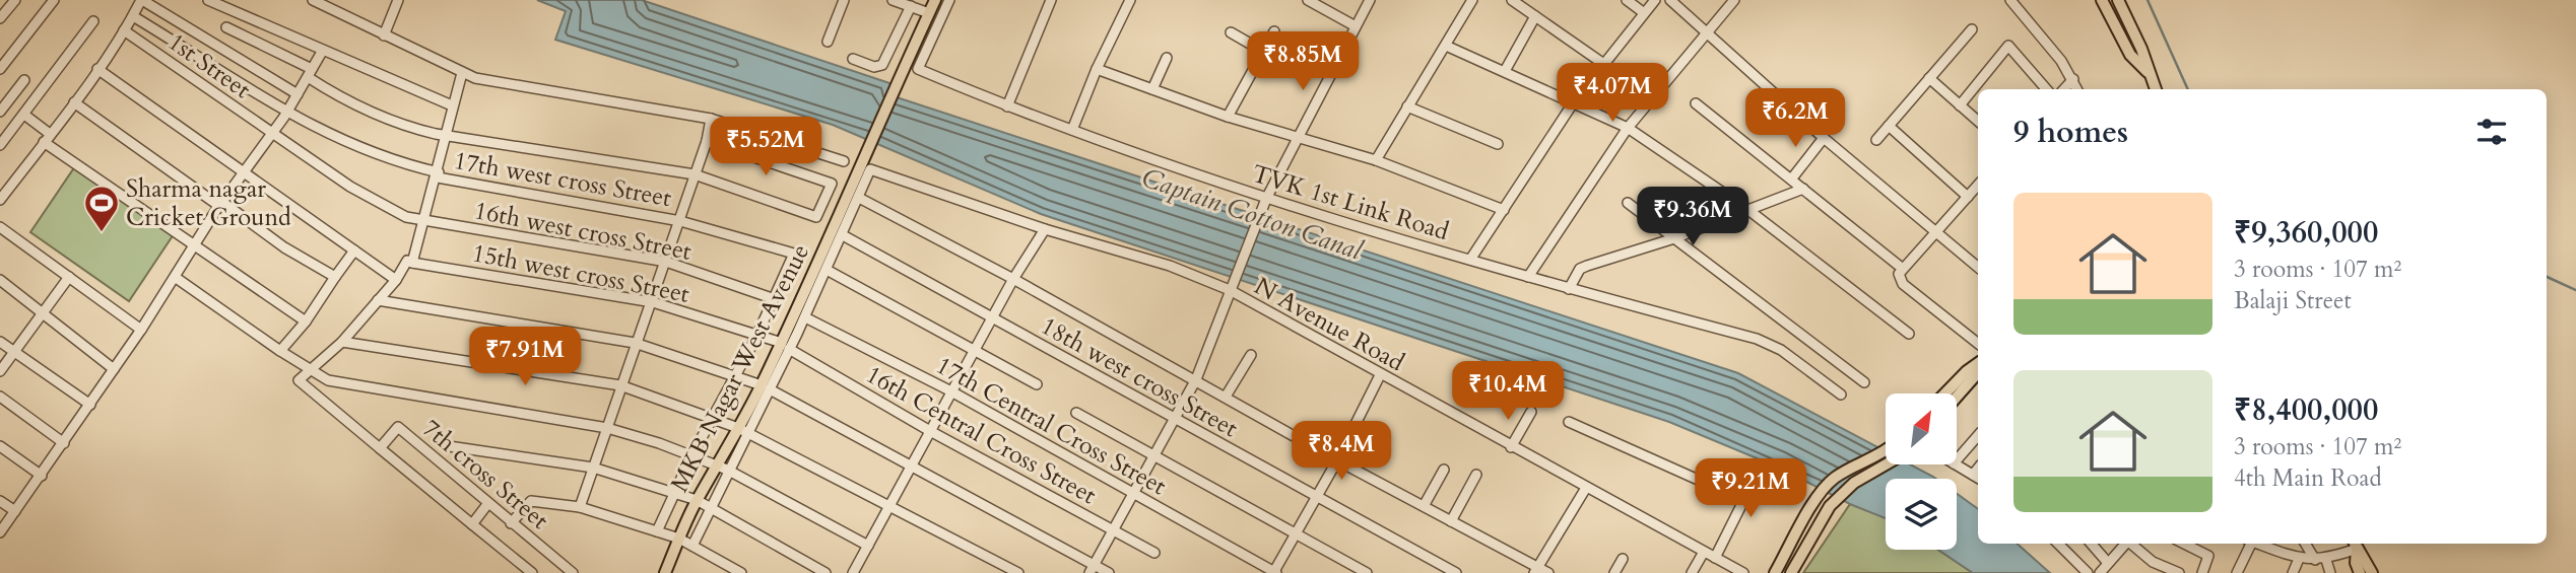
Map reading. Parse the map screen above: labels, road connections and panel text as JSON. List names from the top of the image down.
{
  "streets": {
    "main road": ["MKB Nagar West Avenue"],
    "street": [
      "1st Street",
      "17th west cross Street",
      "TVK 1st Link Road",
      "16th west cross Street",
      "15th west cross Street",
      "N Avenue Road",
      "18th west cross Street",
      "17th Central Cross Street",
      "16th Central Cross Street",
      "7th cross Street"
    ]
  },
  "crossings": [
    ["1st Street", "16th west cross Street"],
    ["17th west cross Street", "16th west cross Street"],
    ["15th west cross Street", "MKB Nagar West Avenue"],
    ["15th west cross Street", "16th Central Cross Street"],
    ["MKB Nagar West Avenue", "16th Central Cross Street"]
  ],
  "water": ["Captain Cotton Canal"],
  "places": {
    "sports": ["Sharma nagar Cricket Ground"]
  },
  "north": "top right",
  "page": {
    "price": [
      "₹8.85M",
      "₹4.07M",
      "₹6.2M",
      "₹5.52M",
      "₹9.36M",
      "₹7.91M",
      "₹10.4M",
      "₹8.4M",
      "₹9.21M"
    ],
    "heading": "9 homes",
    "list": [
      {
        "name": "₹9,360,000",
        "note": "3 rooms · 107 m² · Balaji Street"
      },
      {
        "name": "₹8,400,000",
        "note": "3 rooms · 107 m² · 4th Main Road"
      }
    ]
  }
}
